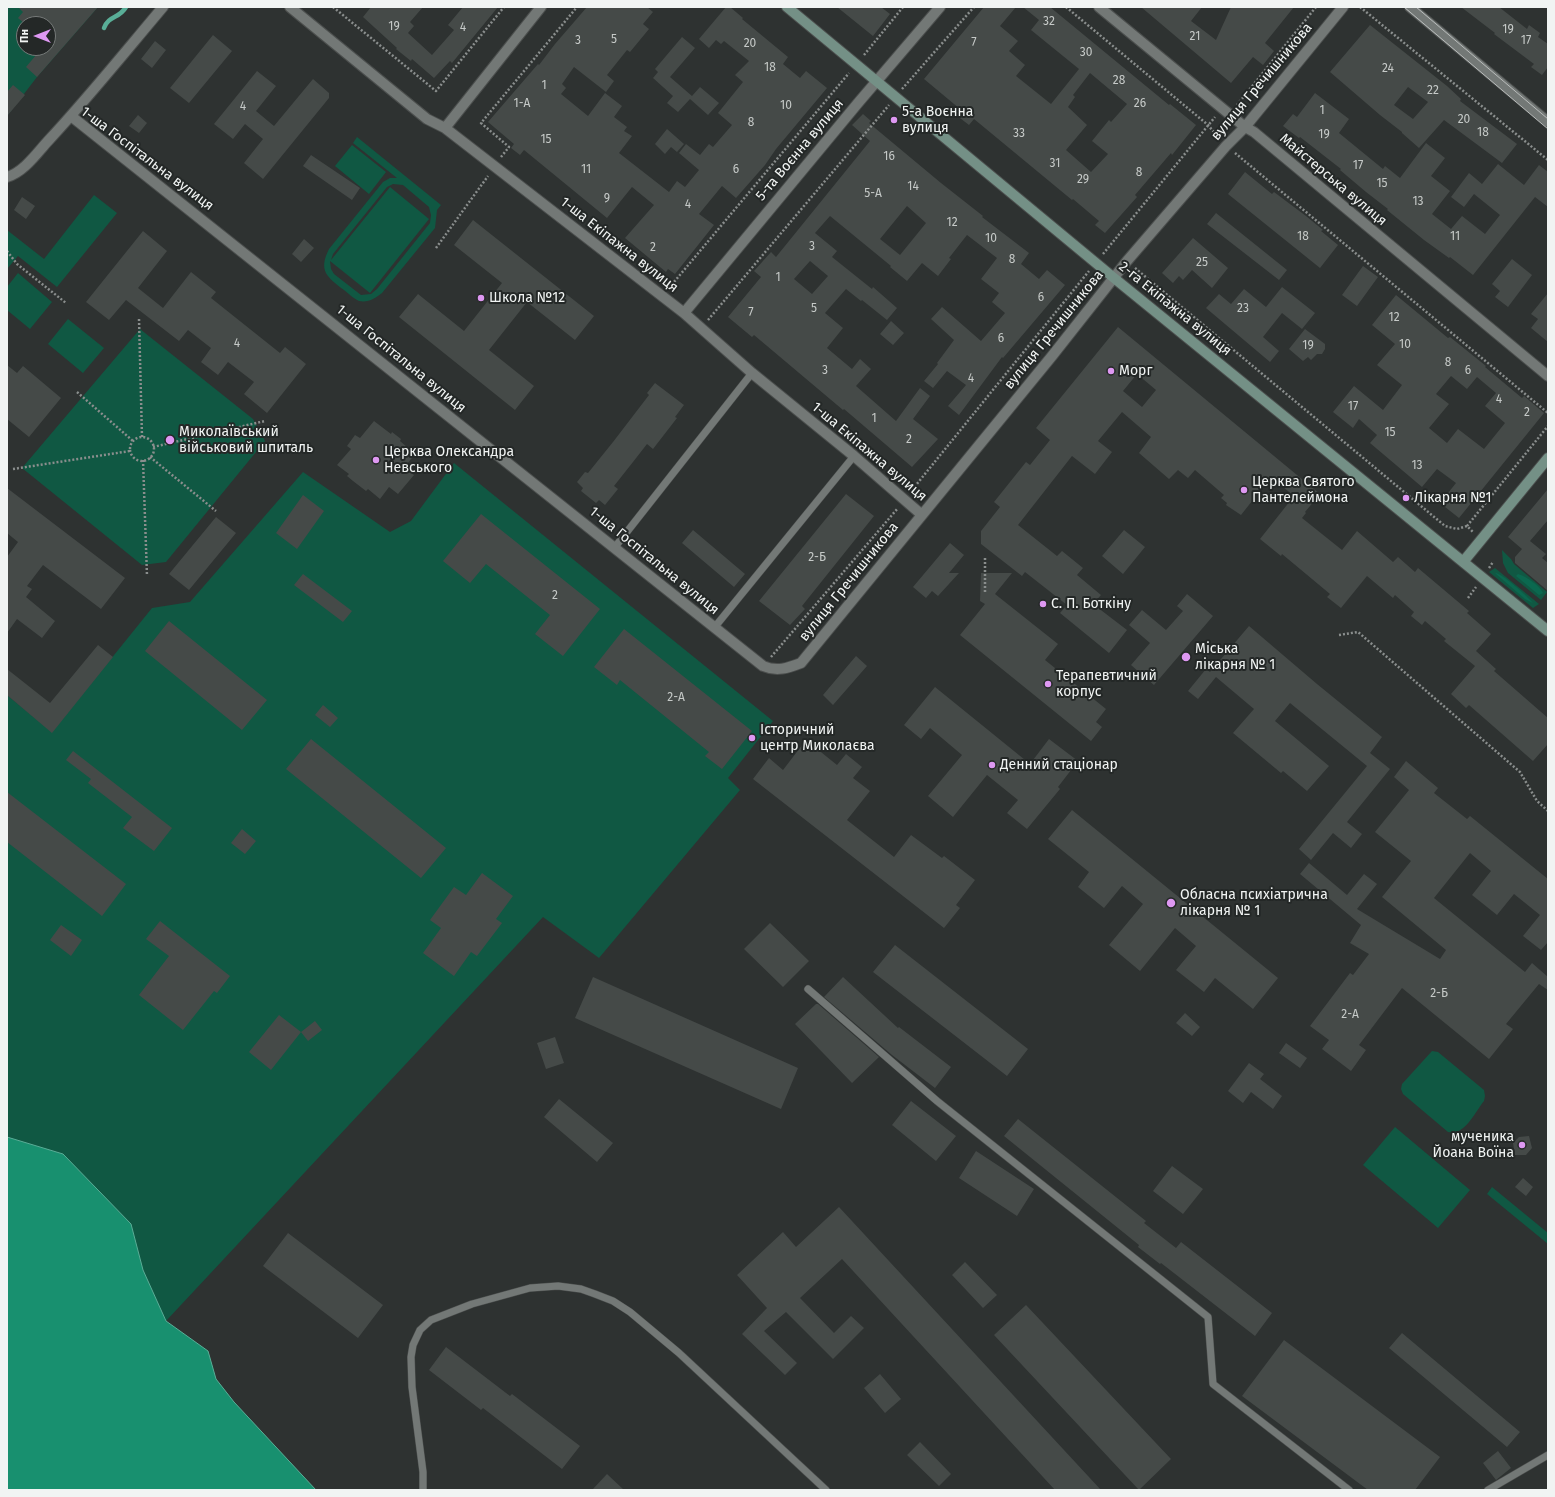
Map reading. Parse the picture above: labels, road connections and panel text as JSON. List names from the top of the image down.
{
  "streets": {
    "street": [
      "вулиця Гречишникова",
      "5-та Воєнна вулиця",
      "1-ша Госпітальна вулиця",
      "Майстерська вулиця",
      "1-ша Екіпажна вулиця",
      "2-га Екіпажна вулиця"
    ]
  },
  "crossings": [
    ["вулиця Гречишникова", "1-ша Госпітальна вулиця"],
    ["вулиця Гречишникова", "Майстерська вулиця"],
    ["вулиця Гречишникова", "1-ша Екіпажна вулиця"],
    ["вулиця Гречишникова", "2-га Екіпажна вулиця"],
    ["5-та Воєнна вулиця", "1-ша Екіпажна вулиця"],
    ["5-та Воєнна вулиця", "2-га Екіпажна вулиця"]
  ],
  "places": [
    "5-а Воєнна вулиця",
    "Школа №12",
    "Морг",
    "Миколаївський військовий шпиталь",
    "Церква Олександра Невського",
    "Церква Святого Пантелеймона",
    "Лікарня №1",
    "С. П. Боткіну",
    "Міська лікарня № 1",
    "Терапевтичний корпус",
    "Історичний центр Миколаєва",
    "Денний стаціонар",
    "Обласна психіатрична лікарня № 1",
    "мученика Йоана Воїна"
  ],
  "house_numbers": [
    "32",
    "19",
    "4",
    "19",
    "21",
    "5",
    "3",
    "17",
    "7",
    "20",
    "30",
    "18",
    "24",
    "28",
    "1",
    "22",
    "1-А",
    "26",
    "10",
    "4",
    "1",
    "20",
    "8",
    "18",
    "33",
    "19",
    "15",
    "16",
    "31",
    "17",
    "11",
    "6",
    "8",
    "29",
    "15",
    "14",
    "5-А",
    "9",
    "13",
    "4",
    "12",
    "18",
    "11",
    "10",
    "3",
    "2",
    "8",
    "25",
    "1",
    "6",
    "5",
    "23",
    "7",
    "12",
    "6",
    "4",
    "10",
    "19",
    "8",
    "3",
    "6",
    "4",
    "4",
    "17",
    "2",
    "1",
    "15",
    "2",
    "13",
    "2-Б",
    "2",
    "2-А",
    "2-Б",
    "2-А"
  ],
  "north": "left"
}
